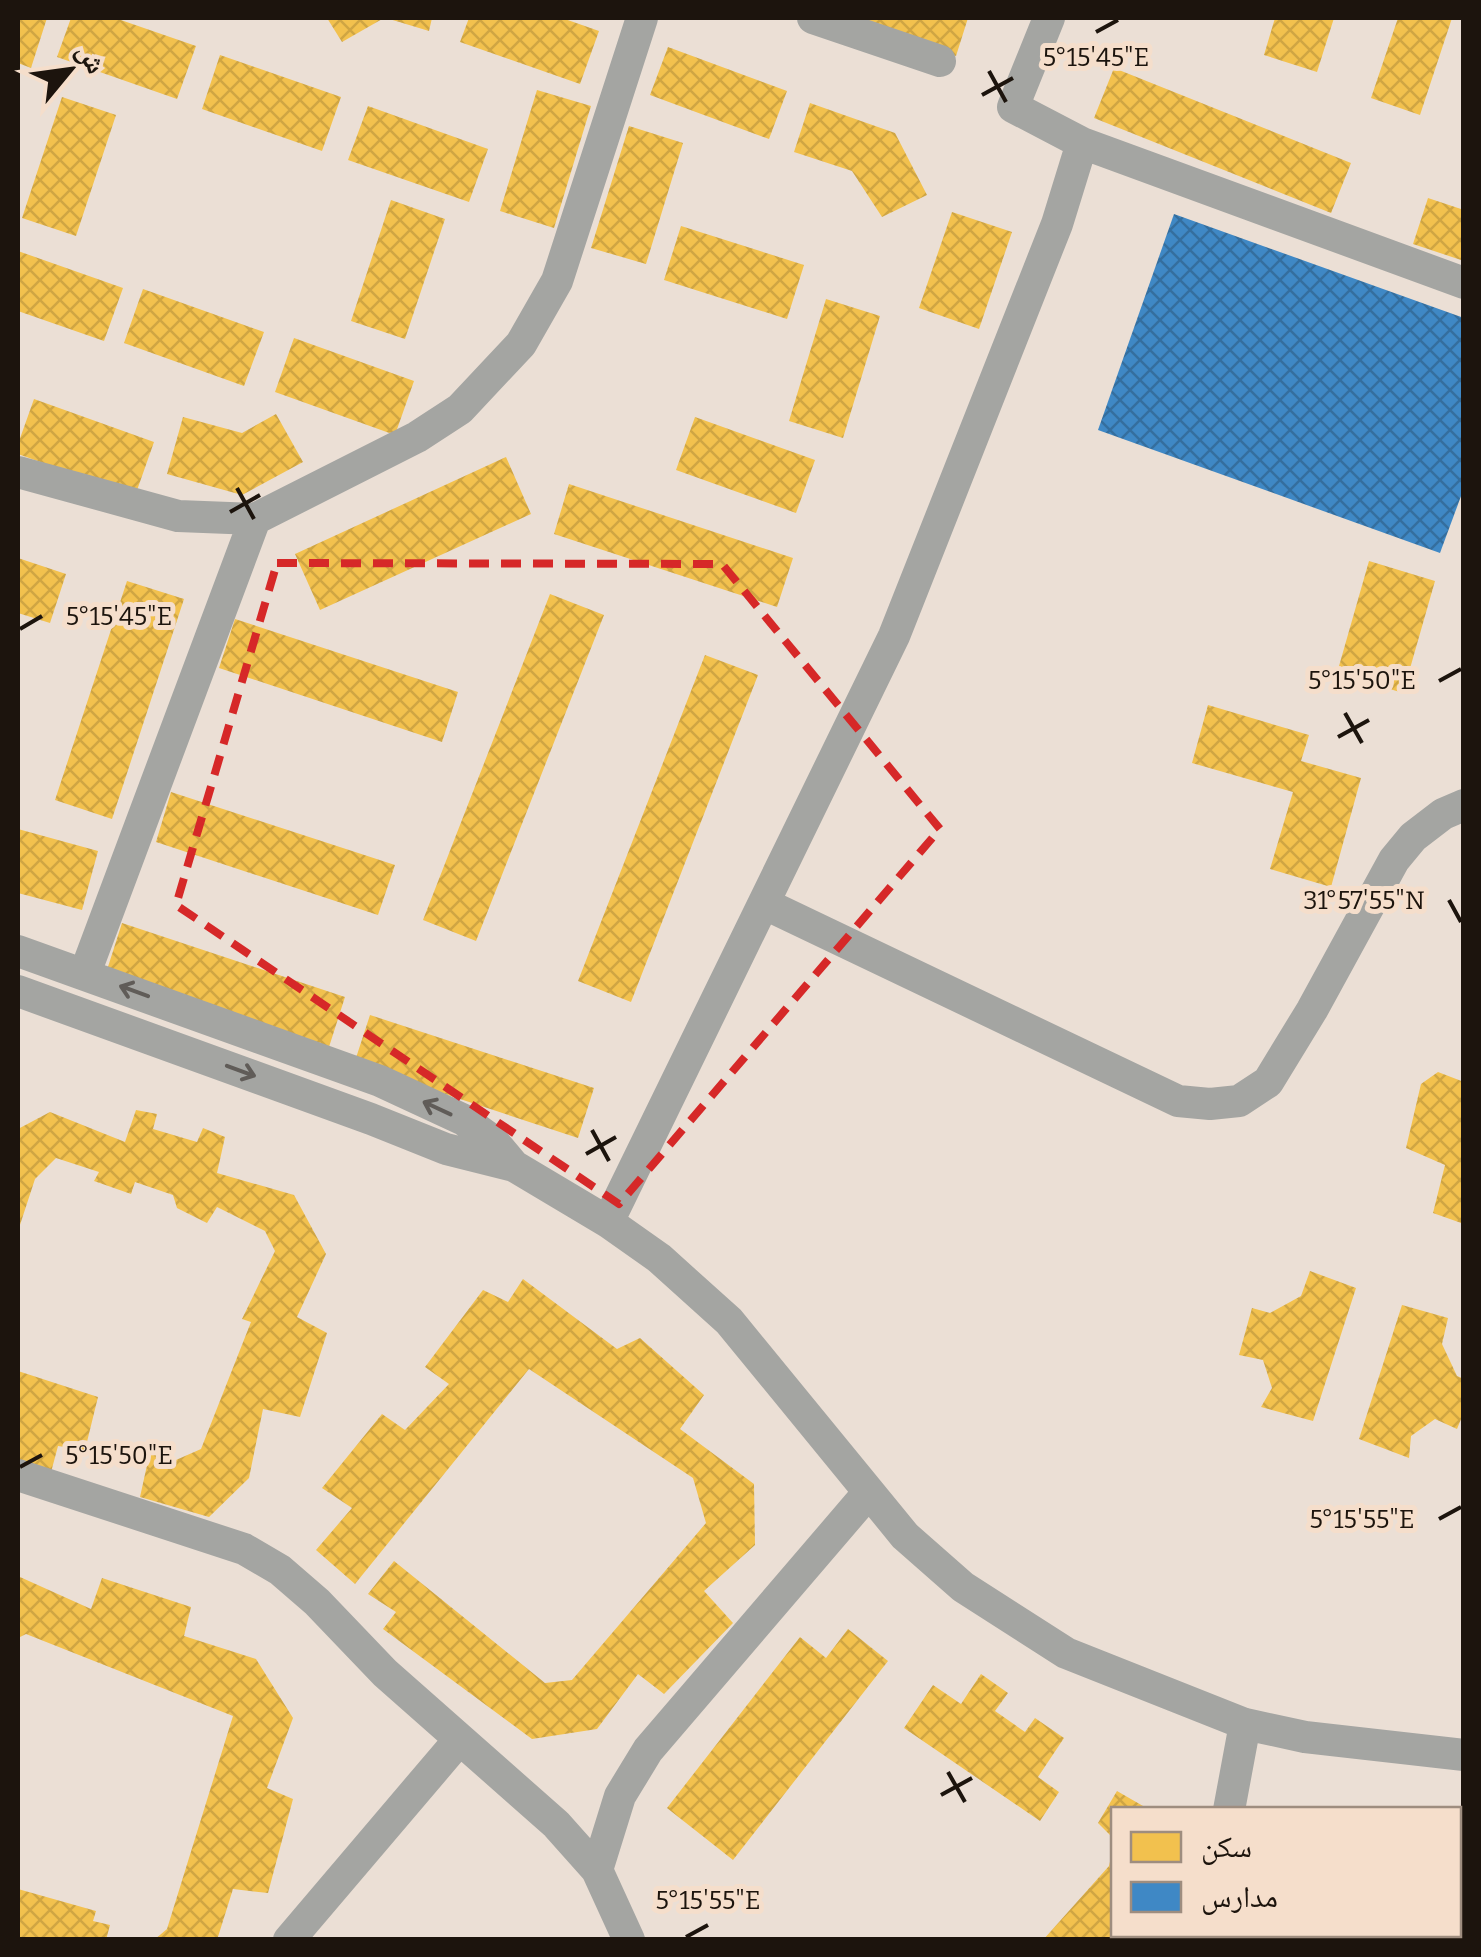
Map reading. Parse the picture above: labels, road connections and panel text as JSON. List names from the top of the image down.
{
  "legend": ["سكن", "مدارس"],
  "north": "top right",
  "coordinates": [
    "5°15'45\"E",
    "5°15'50\"E",
    "31°57'55\"N",
    "5°15'55\"E"
  ]
}
